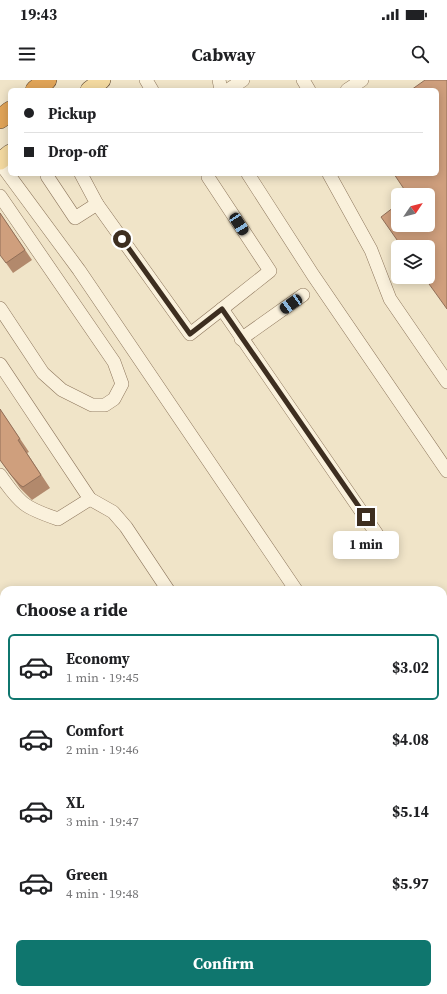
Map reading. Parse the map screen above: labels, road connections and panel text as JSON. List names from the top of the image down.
{
  "north": "top right",
  "page": {
    "status": "19:43",
    "header": "Cabway",
    "banner": ["Pickup", "Drop-off"],
    "bubble": "1 min",
    "heading": "Choose a ride",
    "list": [
      {
        "name": "Economy",
        "note": "1 min · 19:45",
        "value": "$3.02"
      },
      {
        "name": "Comfort",
        "note": "2 min · 19:46",
        "value": "$4.08"
      },
      {
        "name": "XL",
        "note": "3 min · 19:47",
        "value": "$5.14"
      },
      {
        "name": "Green",
        "note": "4 min · 19:48",
        "value": "$5.97"
      }
    ],
    "buttons": "Confirm"
  }
}
